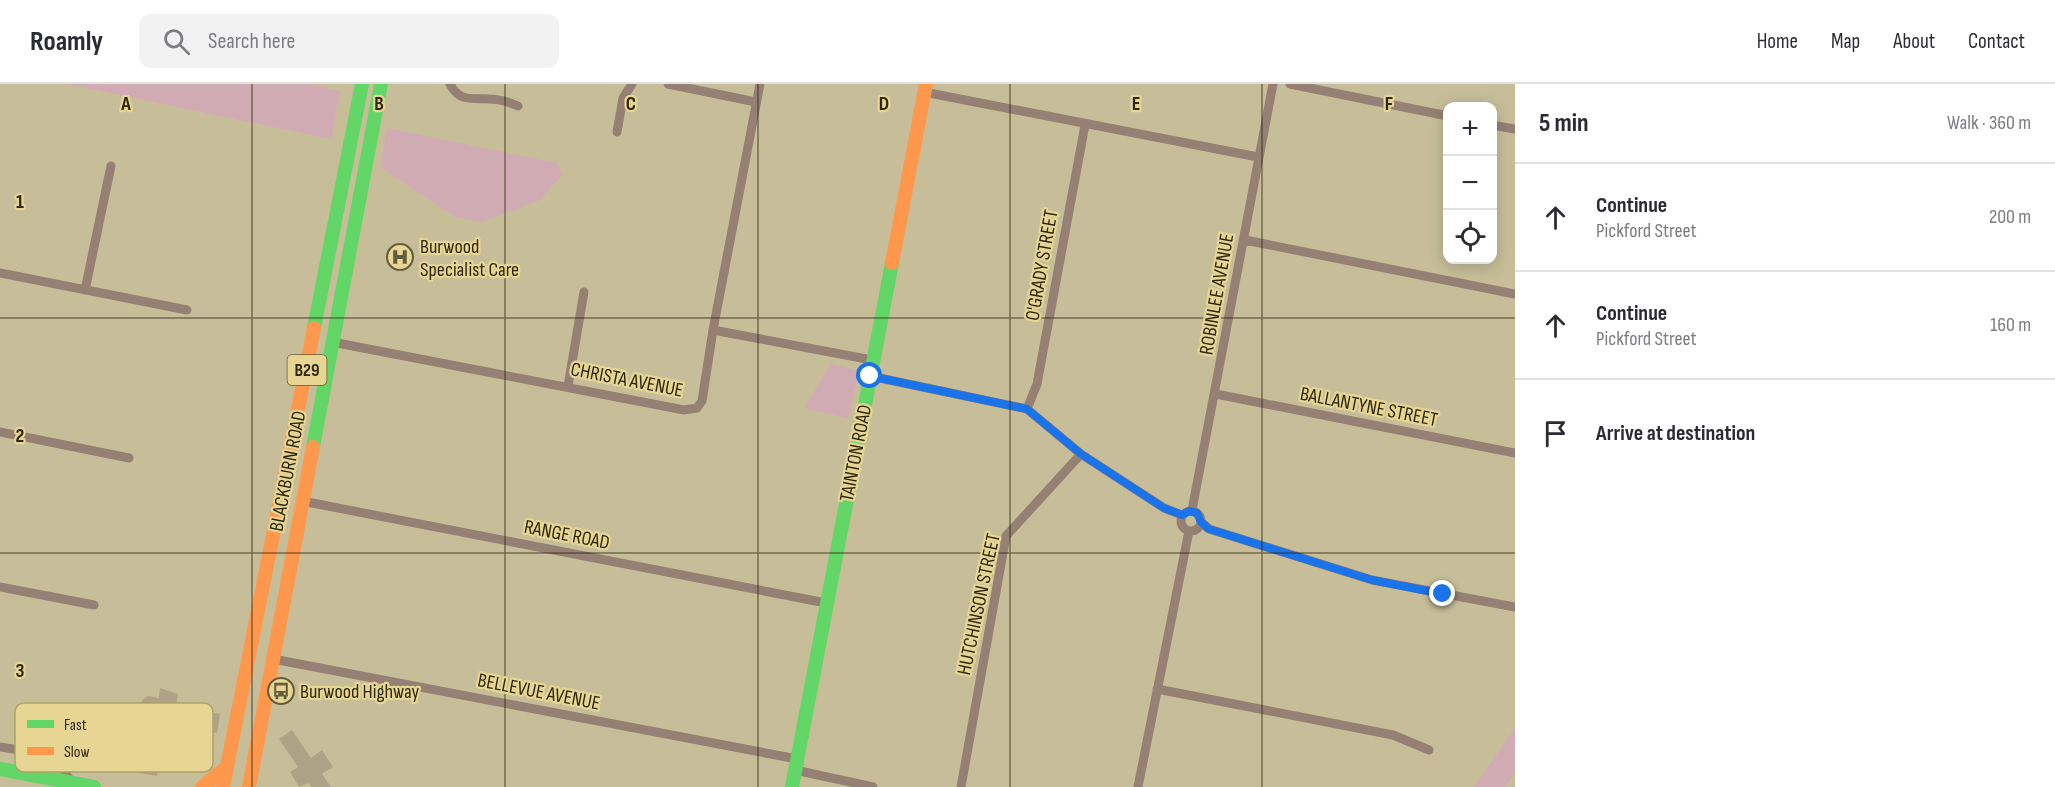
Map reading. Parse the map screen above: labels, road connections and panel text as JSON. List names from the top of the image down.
{
  "streets": {
    "main road": ["B29", "TAINTON ROAD", "BLACKBURN ROAD"],
    "street": [
      "O'GRADY STREET",
      "ROBINLEE AVENUE",
      "CHRISTA AVENUE",
      "BALLANTYNE STREET",
      "RANGE ROAD",
      "HUTCHINSON STREET",
      "BELLEVUE AVENUE"
    ]
  },
  "crossings": [
    ["ROBINLEE AVENUE", "BALLANTYNE STREET"],
    ["CHRISTA AVENUE", "BLACKBURN ROAD"],
    ["TAINTON ROAD", "RANGE ROAD"],
    ["TAINTON ROAD", "BELLEVUE AVENUE"],
    ["BLACKBURN ROAD", "RANGE ROAD"],
    ["BLACKBURN ROAD", "BELLEVUE AVENUE"]
  ],
  "places": {
    "hospital": ["Burwood Specialist Care"],
    "bus stop": ["Burwood Highway"]
  },
  "legend": ["Fast", "Slow"],
  "page": {
    "header": "Roamly",
    "search": "Search here",
    "nav": [
      "Home",
      "Map",
      "About",
      "Contact"
    ],
    "heading": ["5 min", "Walk · 360 m"],
    "map_buttons": ["+", "−"],
    "list": [
      ["Continue", "Pickford Street", "200 m"],
      ["Continue", "Pickford Street", "160 m"],
      "Arrive at destination"
    ]
  },
  "grid": {
    "columns": [
      "A",
      "B",
      "C",
      "D",
      "E",
      "F"
    ],
    "rows": ["1", "2", "3"]
  }
}
